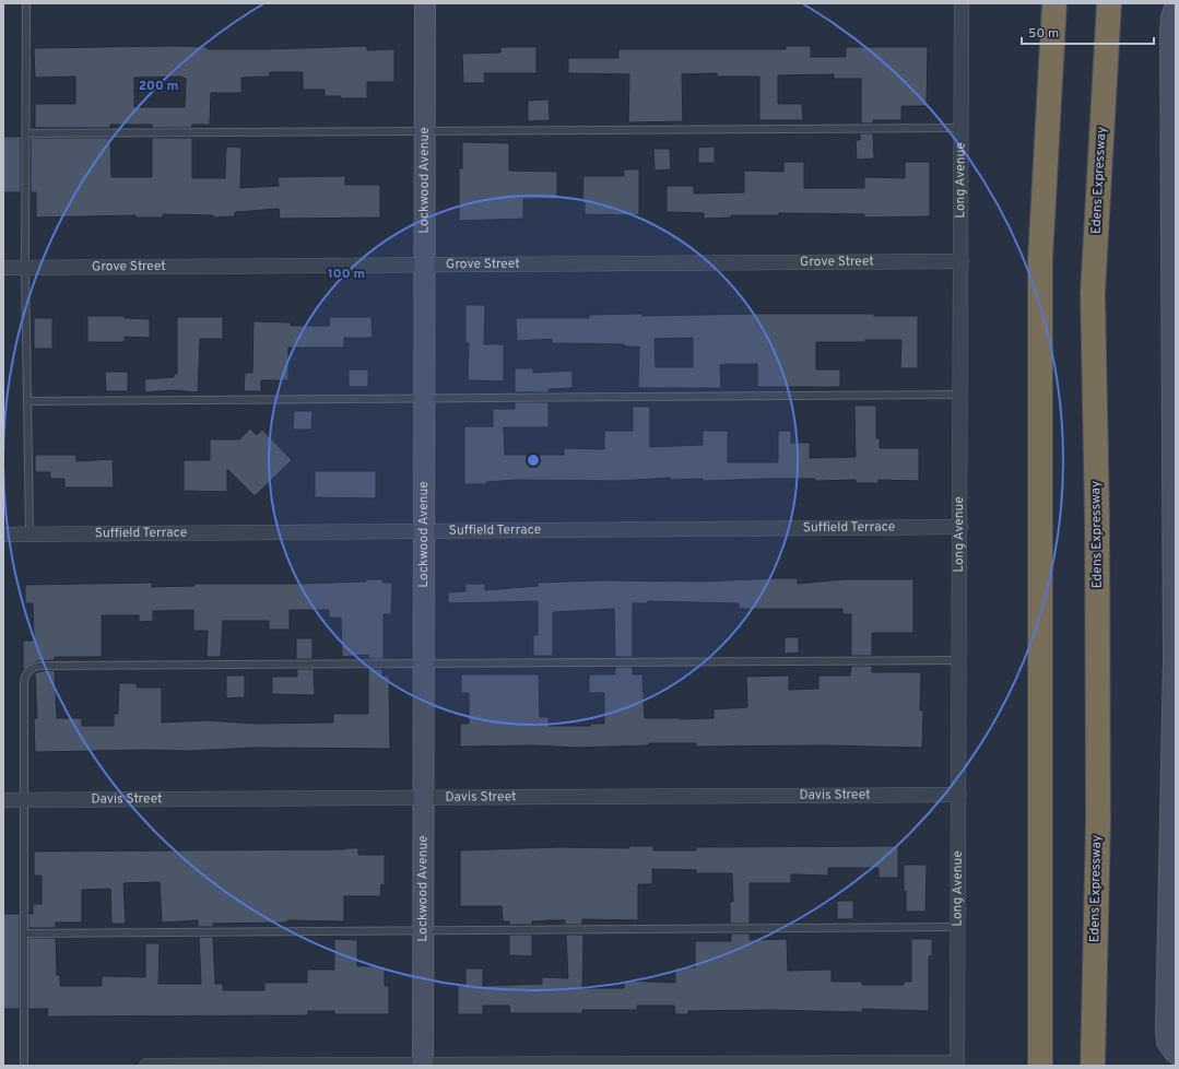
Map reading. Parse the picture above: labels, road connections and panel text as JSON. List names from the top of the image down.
{
  "streets": {
    "highway": ["Edens Expressway"],
    "street": [
      "Lockwood Avenue",
      "Long Avenue",
      "Grove Street",
      "Suffield Terrace",
      "Davis Street"
    ]
  },
  "crossings": [
    ["Lockwood Avenue", "Grove Street"],
    ["Lockwood Avenue", "Suffield Terrace"],
    ["Lockwood Avenue", "Davis Street"],
    ["Long Avenue", "Grove Street"],
    ["Long Avenue", "Suffield Terrace"],
    ["Long Avenue", "Davis Street"]
  ],
  "scale_bar": "50 m",
  "rings": ["200 m", "100 m"]
}
